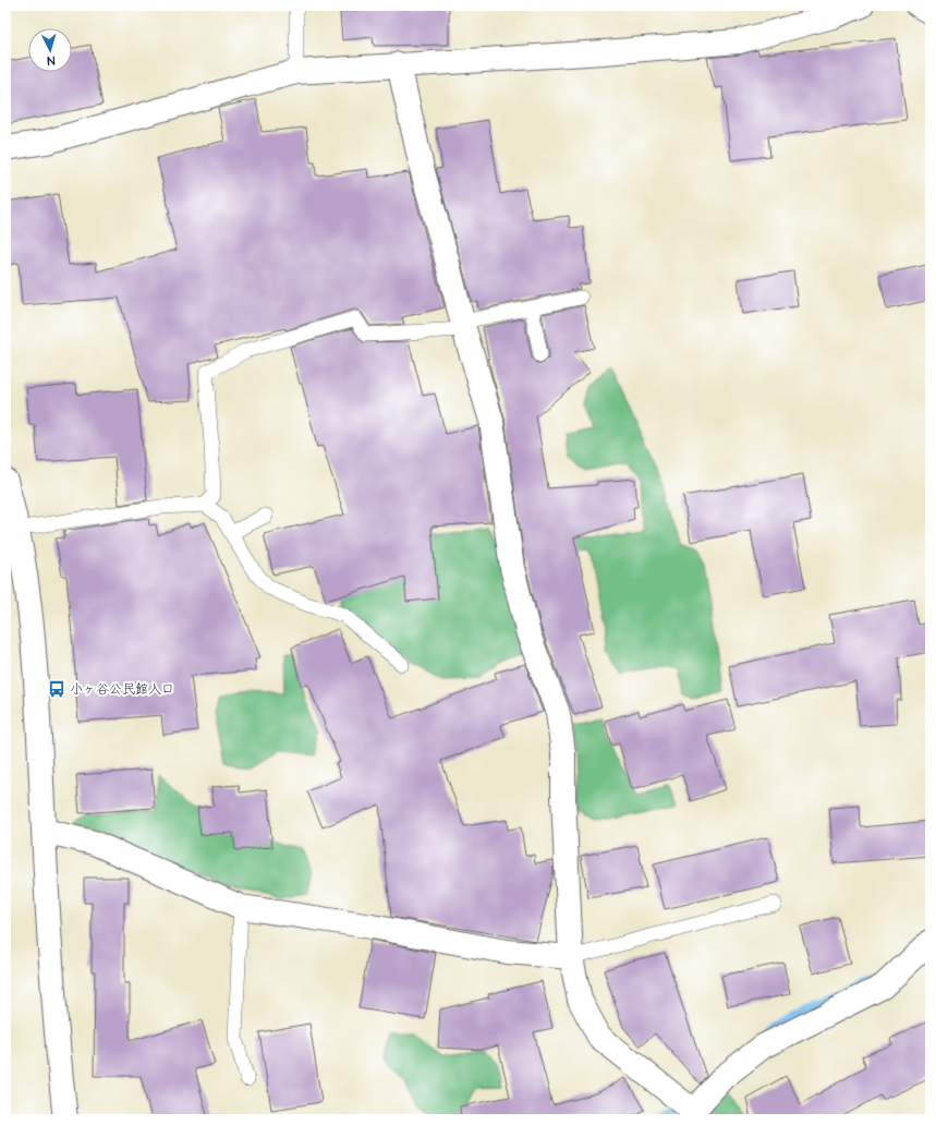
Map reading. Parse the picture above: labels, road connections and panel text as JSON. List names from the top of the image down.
{
  "places": {
    "bus stop": ["小ヶ谷公民館入口"]
  },
  "north": "bottom"
}
